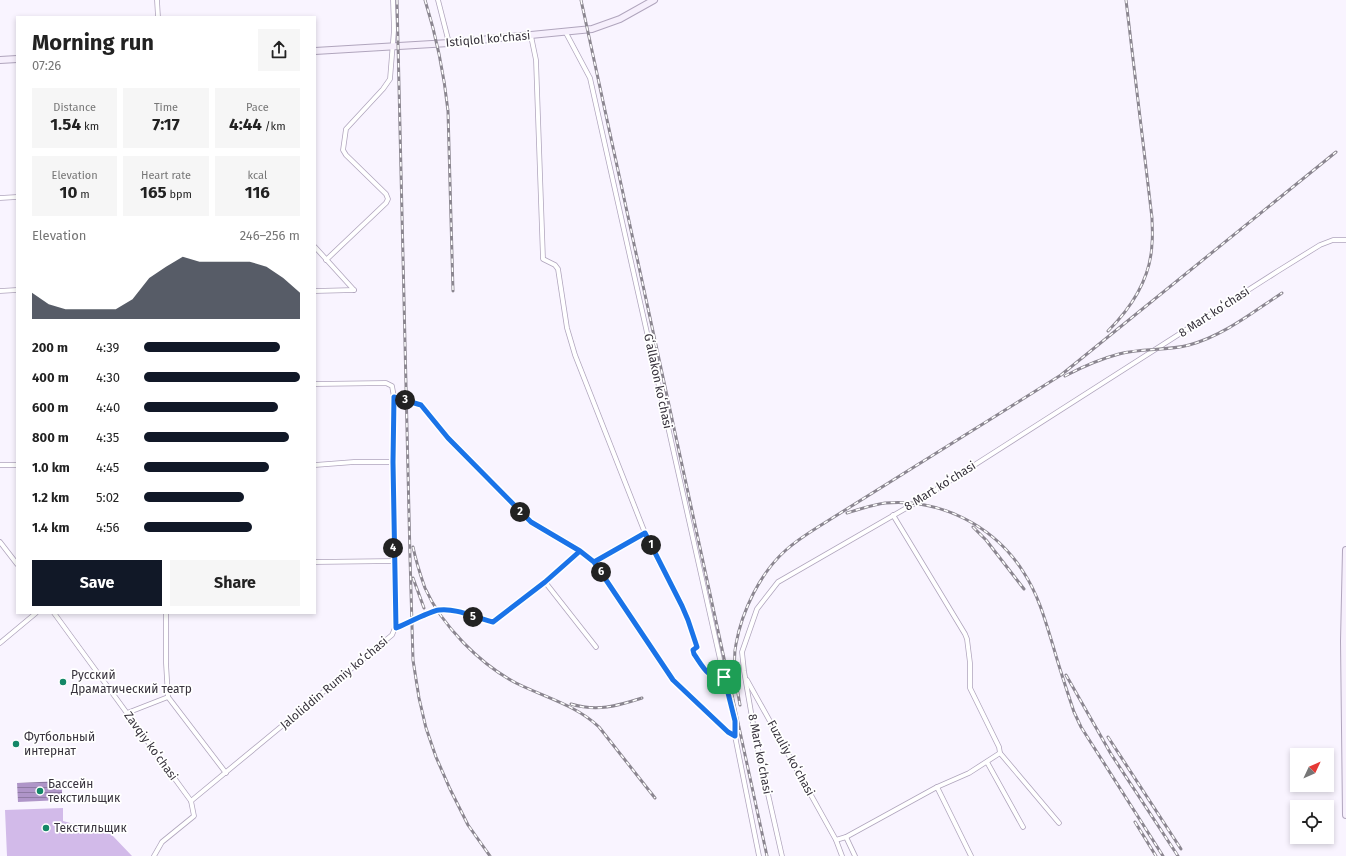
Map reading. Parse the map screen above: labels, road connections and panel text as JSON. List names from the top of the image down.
{
  "streets": {
    "main road": ["Istiqlol ko'chasi"],
    "street": [
      "8 Mart koʻchasi",
      "Gʻallakon koʻchasi",
      "Jaloliddin Rumiy koʻchasi",
      "Zavqiy koʻchasi",
      "Fuzuliy koʻchasi"
    ]
  },
  "crossings": [
    ["Istiqlol ko'chasi", "Gʻallakon koʻchasi"],
    ["8 Mart koʻchasi", "Fuzuliy koʻchasi"],
    ["Jaloliddin Rumiy koʻchasi", "Zavqiy koʻchasi"]
  ],
  "places": [
    "Русский Драматический театр",
    "Футбольный интернат",
    "Бассейн текстильщик",
    "Текстильщик"
  ],
  "north": "top right",
  "page": {
    "heading": ["Morning run", "07:26"],
    "stats": [
      ["Distance", "1.54 km"],
      ["Time", "7:17"],
      ["Pace", "4:44 /km"],
      ["Elevation", "10 m"],
      ["Heart rate", "165 bpm"],
      ["kcal", "116"]
    ],
    "chart": ["Elevation", "246–256 m"],
    "list": [
      {
        "name": "200 m",
        "note": "4:39"
      },
      {
        "name": "400 m",
        "note": "4:30"
      },
      {
        "name": "600 m",
        "note": "4:40"
      },
      {
        "name": "800 m",
        "note": "4:35"
      },
      {
        "name": "1.0 km",
        "note": "4:45"
      },
      {
        "name": "1.2 km",
        "note": "5:02"
      },
      {
        "name": "1.4 km",
        "note": "4:56"
      }
    ],
    "pins": [
      "3",
      "2",
      "1",
      "4",
      "6",
      "5"
    ],
    "buttons": ["Save", "Share"]
  }
}
